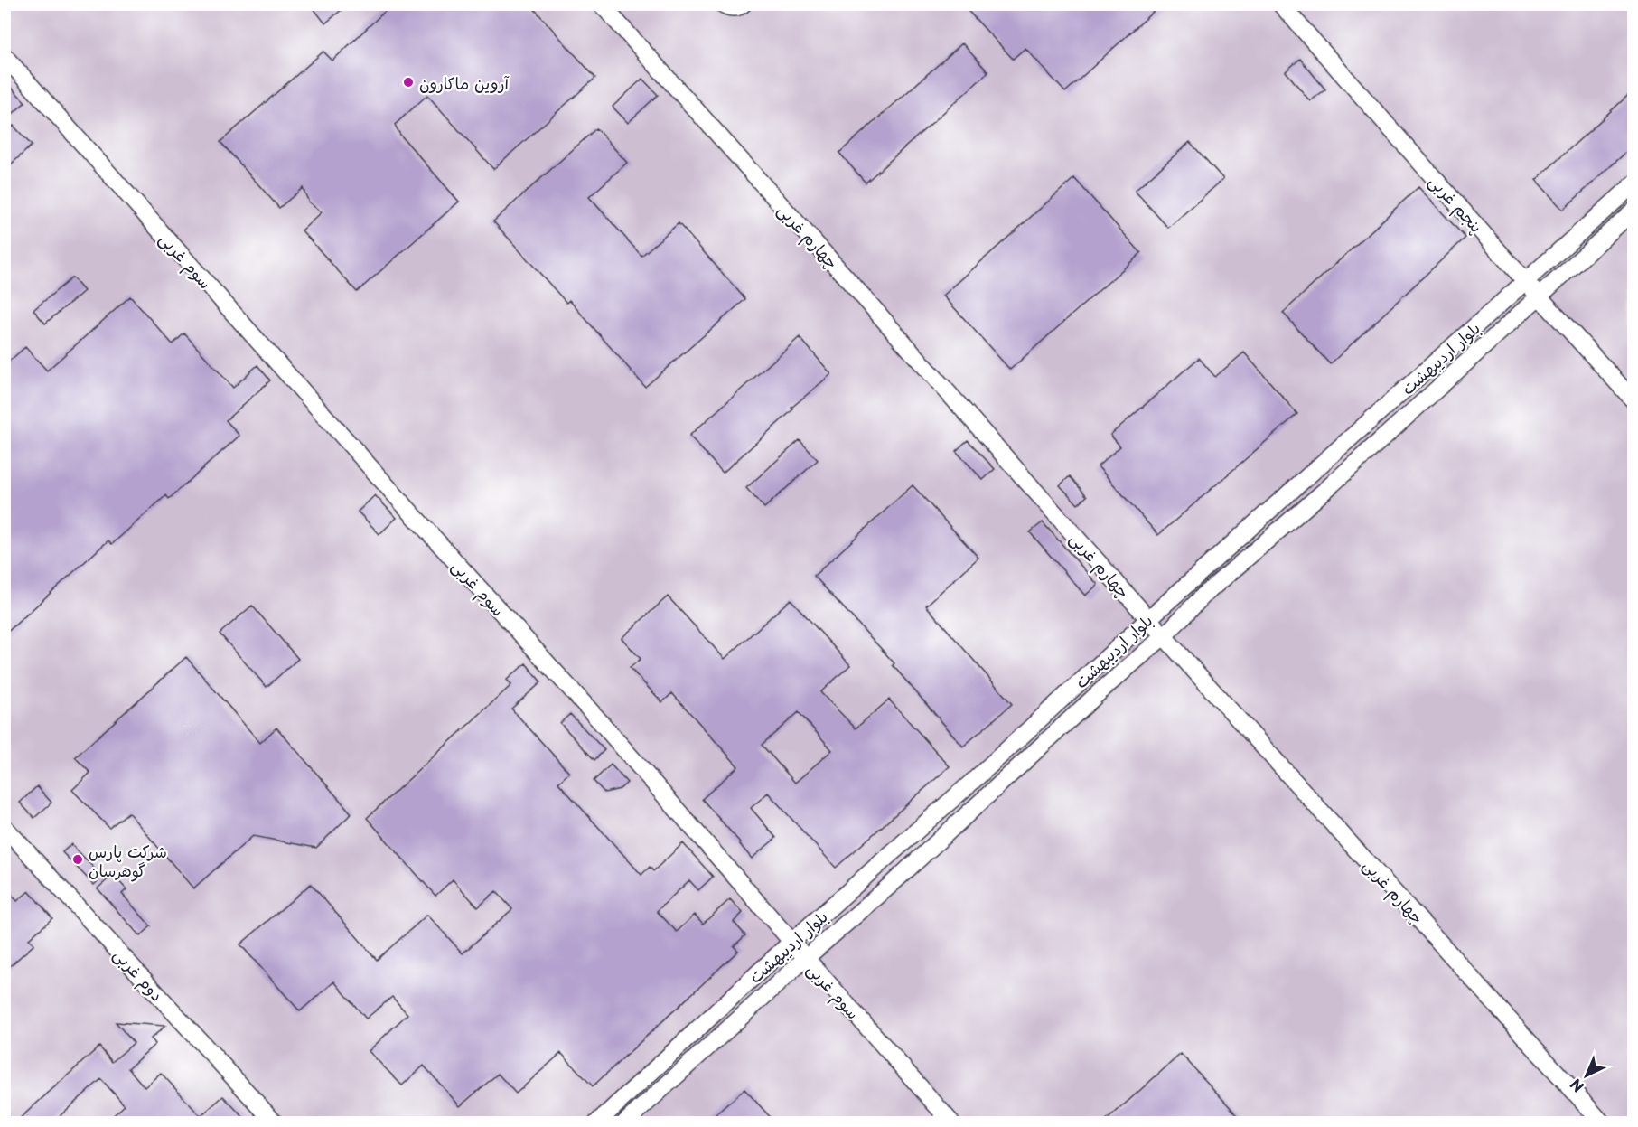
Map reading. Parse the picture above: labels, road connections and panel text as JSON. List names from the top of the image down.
{
  "streets": {
    "street": [
      "پنجم غربی",
      "چهارم غربی",
      "سوم غربی",
      "بلوار اردیبهشت",
      "دوم غربی"
    ]
  },
  "crossings": [
    ["پنجم غربی", "بلوار اردیبهشت"],
    ["چهارم غربی", "بلوار اردیبهشت"],
    ["سوم غربی", "بلوار اردیبهشت"]
  ],
  "places": ["آروین ماکارون", "شرکت پارس گوهرسان"],
  "north": "bottom left"
}
